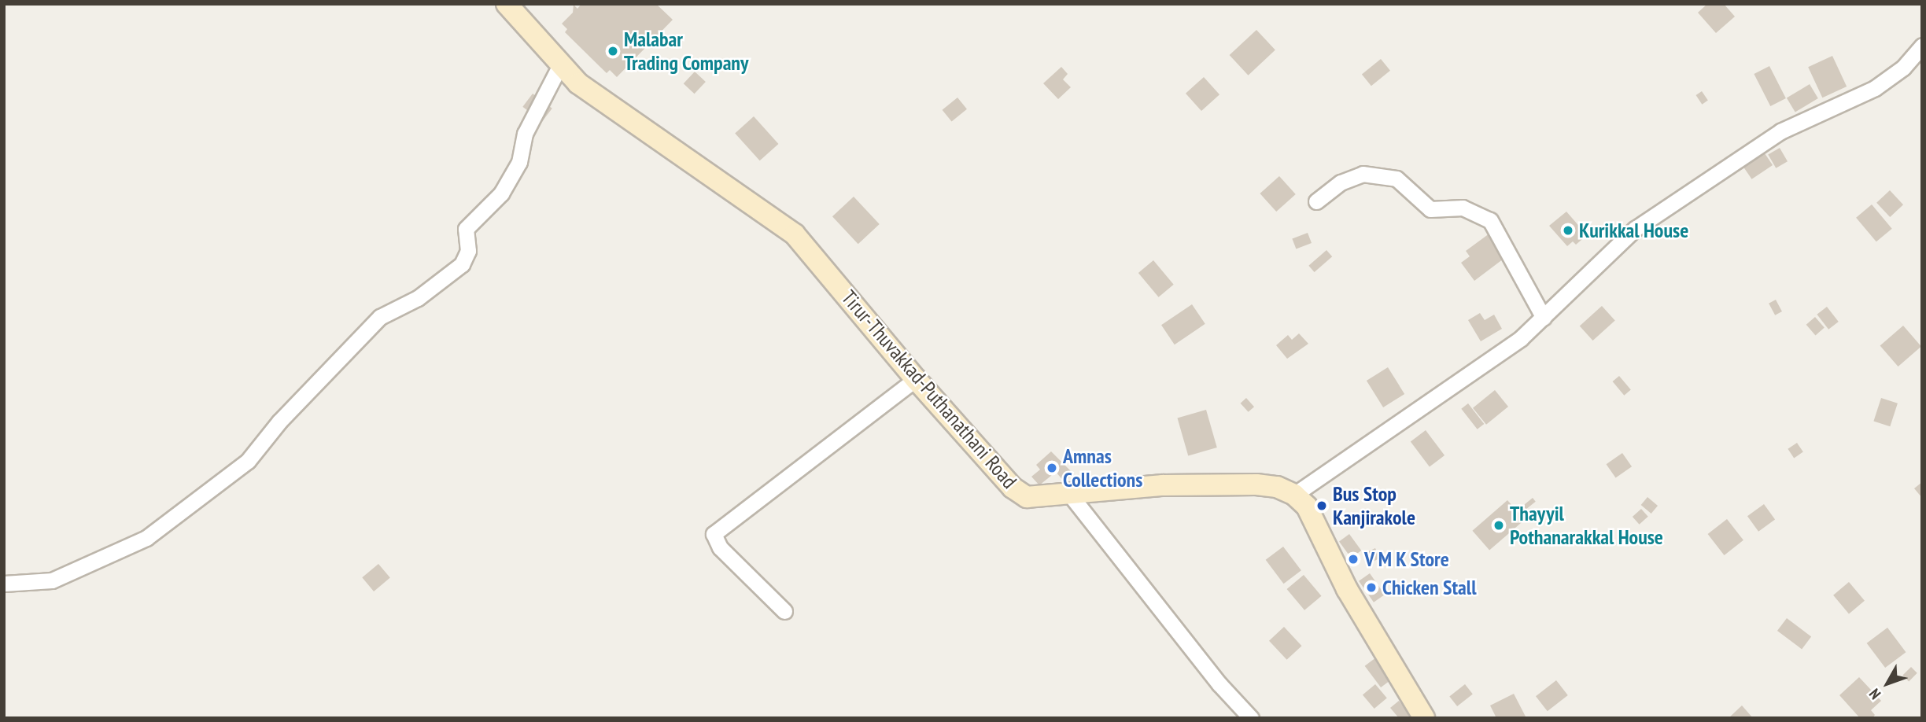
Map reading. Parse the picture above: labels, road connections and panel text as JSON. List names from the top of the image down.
{
  "streets": {
    "main road": ["Tirur-Thuvakkad-Puthanathani Road"]
  },
  "places": [
    "Malabar Trading Company",
    "Kurikkal House",
    "Amnas Collections",
    "Bus Stop Kanjirakole",
    "Thayyil Pothanarakkal House",
    "V M K Store",
    "Chicken Stall"
  ],
  "north": "bottom left"
}
